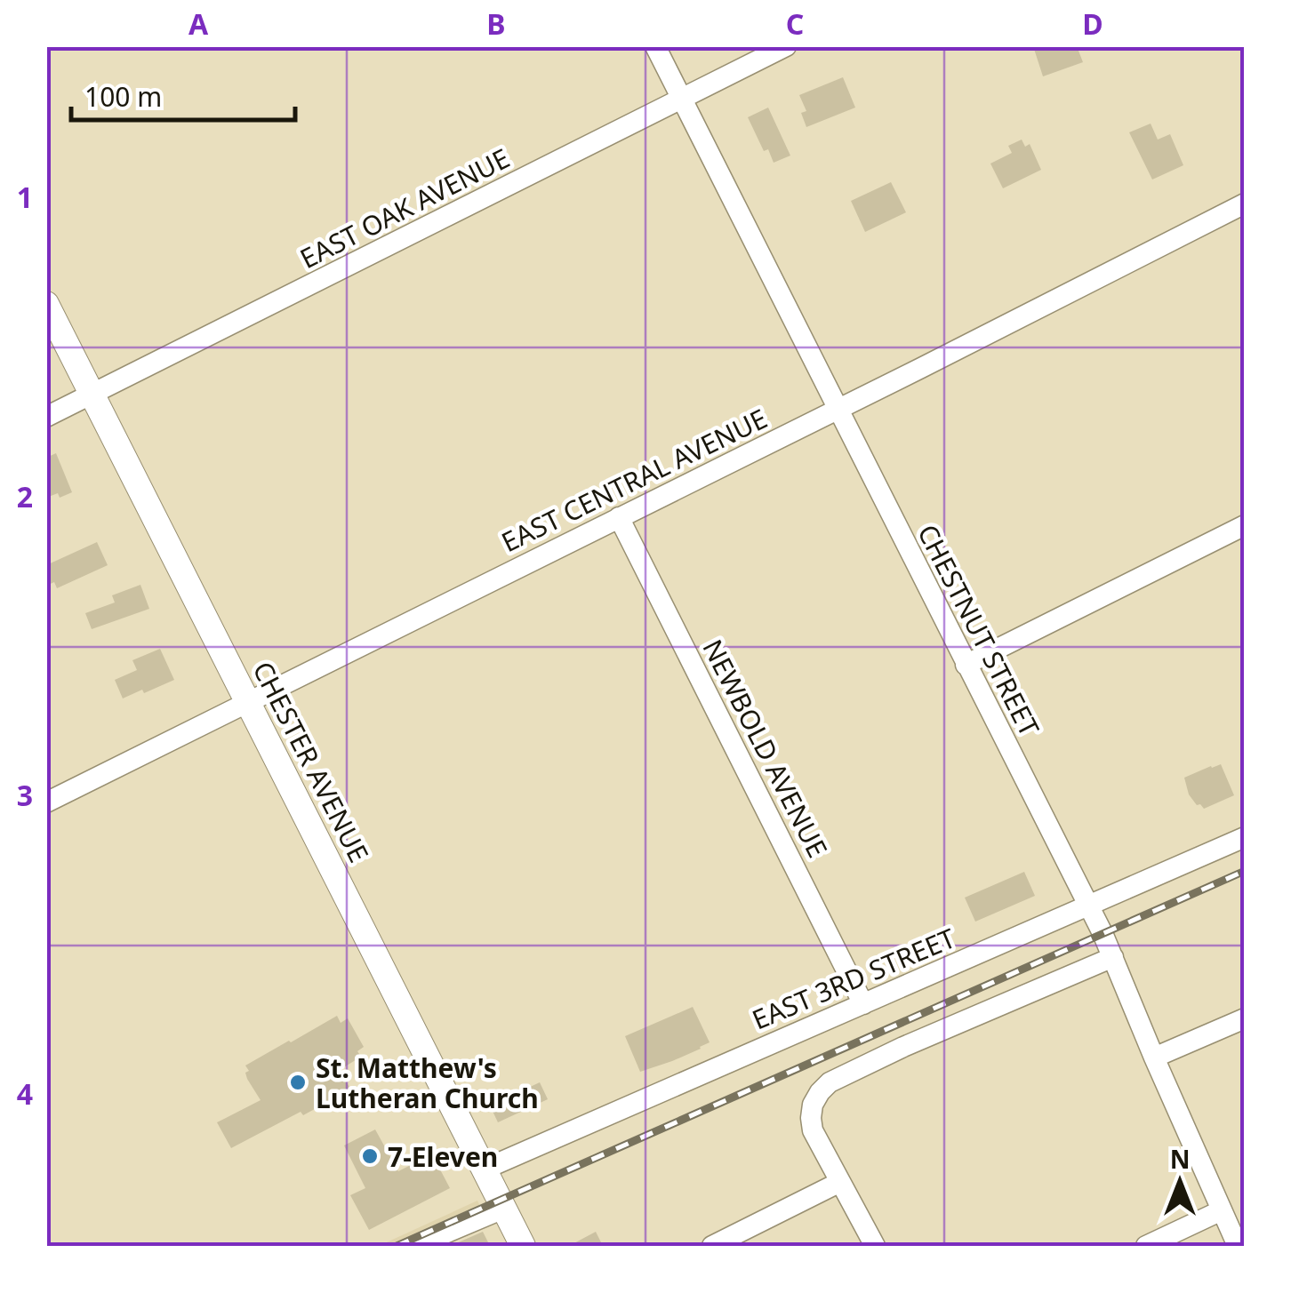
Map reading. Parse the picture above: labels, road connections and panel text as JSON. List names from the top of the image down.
{
  "streets": {
    "main road": ["CHESTER AVENUE"],
    "street": [
      "EAST OAK AVENUE",
      "EAST CENTRAL AVENUE",
      "CHESTNUT STREET",
      "NEWBOLD AVENUE",
      "EAST 3RD STREET"
    ]
  },
  "crossings": [
    ["EAST OAK AVENUE", "CHESTNUT STREET"],
    ["EAST OAK AVENUE", "CHESTER AVENUE"],
    ["EAST CENTRAL AVENUE", "CHESTNUT STREET"],
    ["EAST CENTRAL AVENUE", "NEWBOLD AVENUE"],
    ["EAST CENTRAL AVENUE", "CHESTER AVENUE"],
    ["CHESTNUT STREET", "EAST 3RD STREET"],
    ["NEWBOLD AVENUE", "EAST 3RD STREET"],
    ["CHESTER AVENUE", "EAST 3RD STREET"]
  ],
  "places": ["St. Matthew's Lutheran Church", "7-Eleven"],
  "scale_bar": "100 m",
  "north": "top",
  "grid": {
    "columns": [
      "A",
      "B",
      "C",
      "D"
    ],
    "rows": [
      "1",
      "2",
      "3",
      "4"
    ]
  }
}
